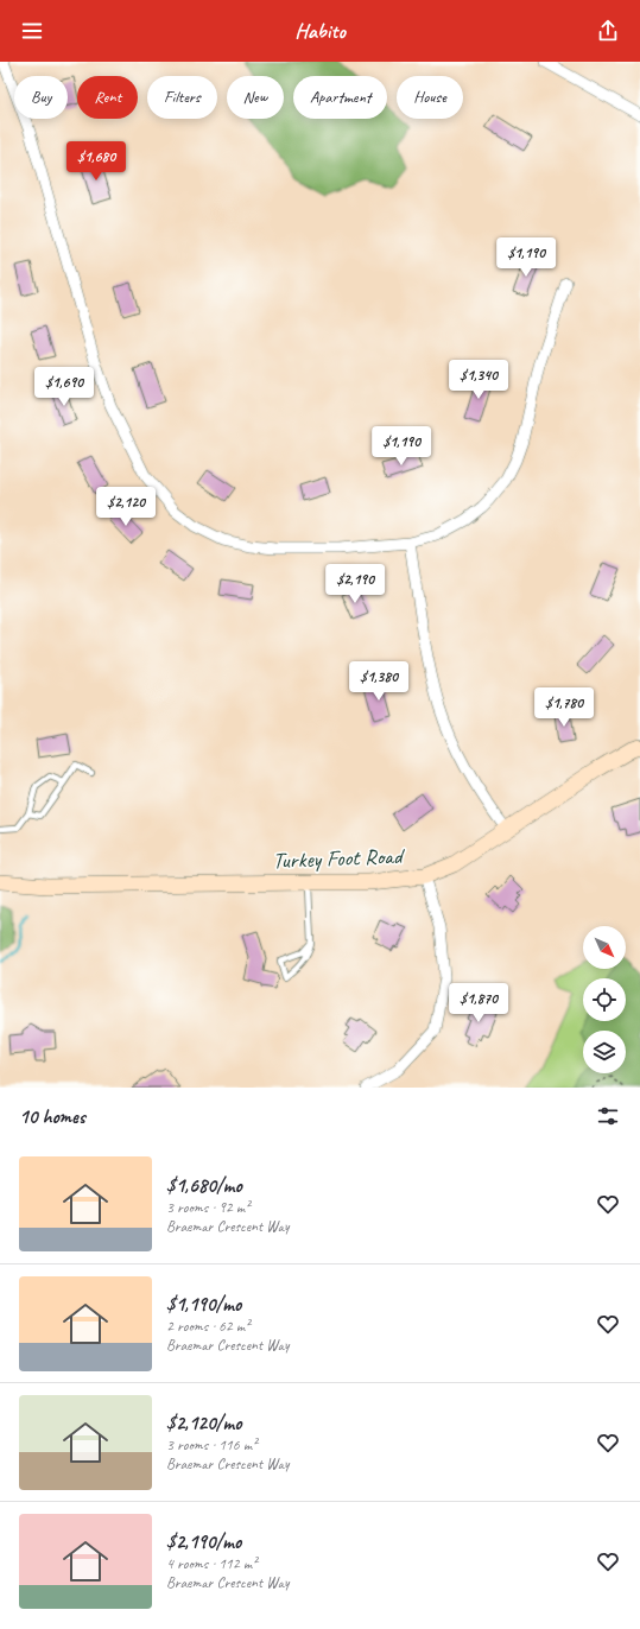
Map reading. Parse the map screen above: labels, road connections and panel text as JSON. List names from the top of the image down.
{
  "streets": {
    "street": ["Turkey Foot Road"]
  },
  "north": "bottom right",
  "page": {
    "header": "Habito",
    "chip": [
      "Buy",
      "Rent",
      "Filters",
      "New",
      "Apartment",
      "House"
    ],
    "price": [
      "$1,680",
      "$1,190",
      "$1,340",
      "$1,690",
      "$1,190",
      "$2,120",
      "$2,190",
      "$1,380",
      "$1,780",
      "$1,870"
    ],
    "heading": "10 homes",
    "list": [
      {
        "name": "$1,680/mo",
        "note": "3 rooms · 92 m² · Braemar Crescent Way"
      },
      {
        "name": "$1,190/mo",
        "note": "2 rooms · 62 m² · Braemar Crescent Way"
      },
      {
        "name": "$2,120/mo",
        "note": "3 rooms · 116 m² · Braemar Crescent Way"
      },
      {
        "name": "$2,190/mo",
        "note": "4 rooms · 112 m² · Braemar Crescent Way"
      }
    ]
  }
}
